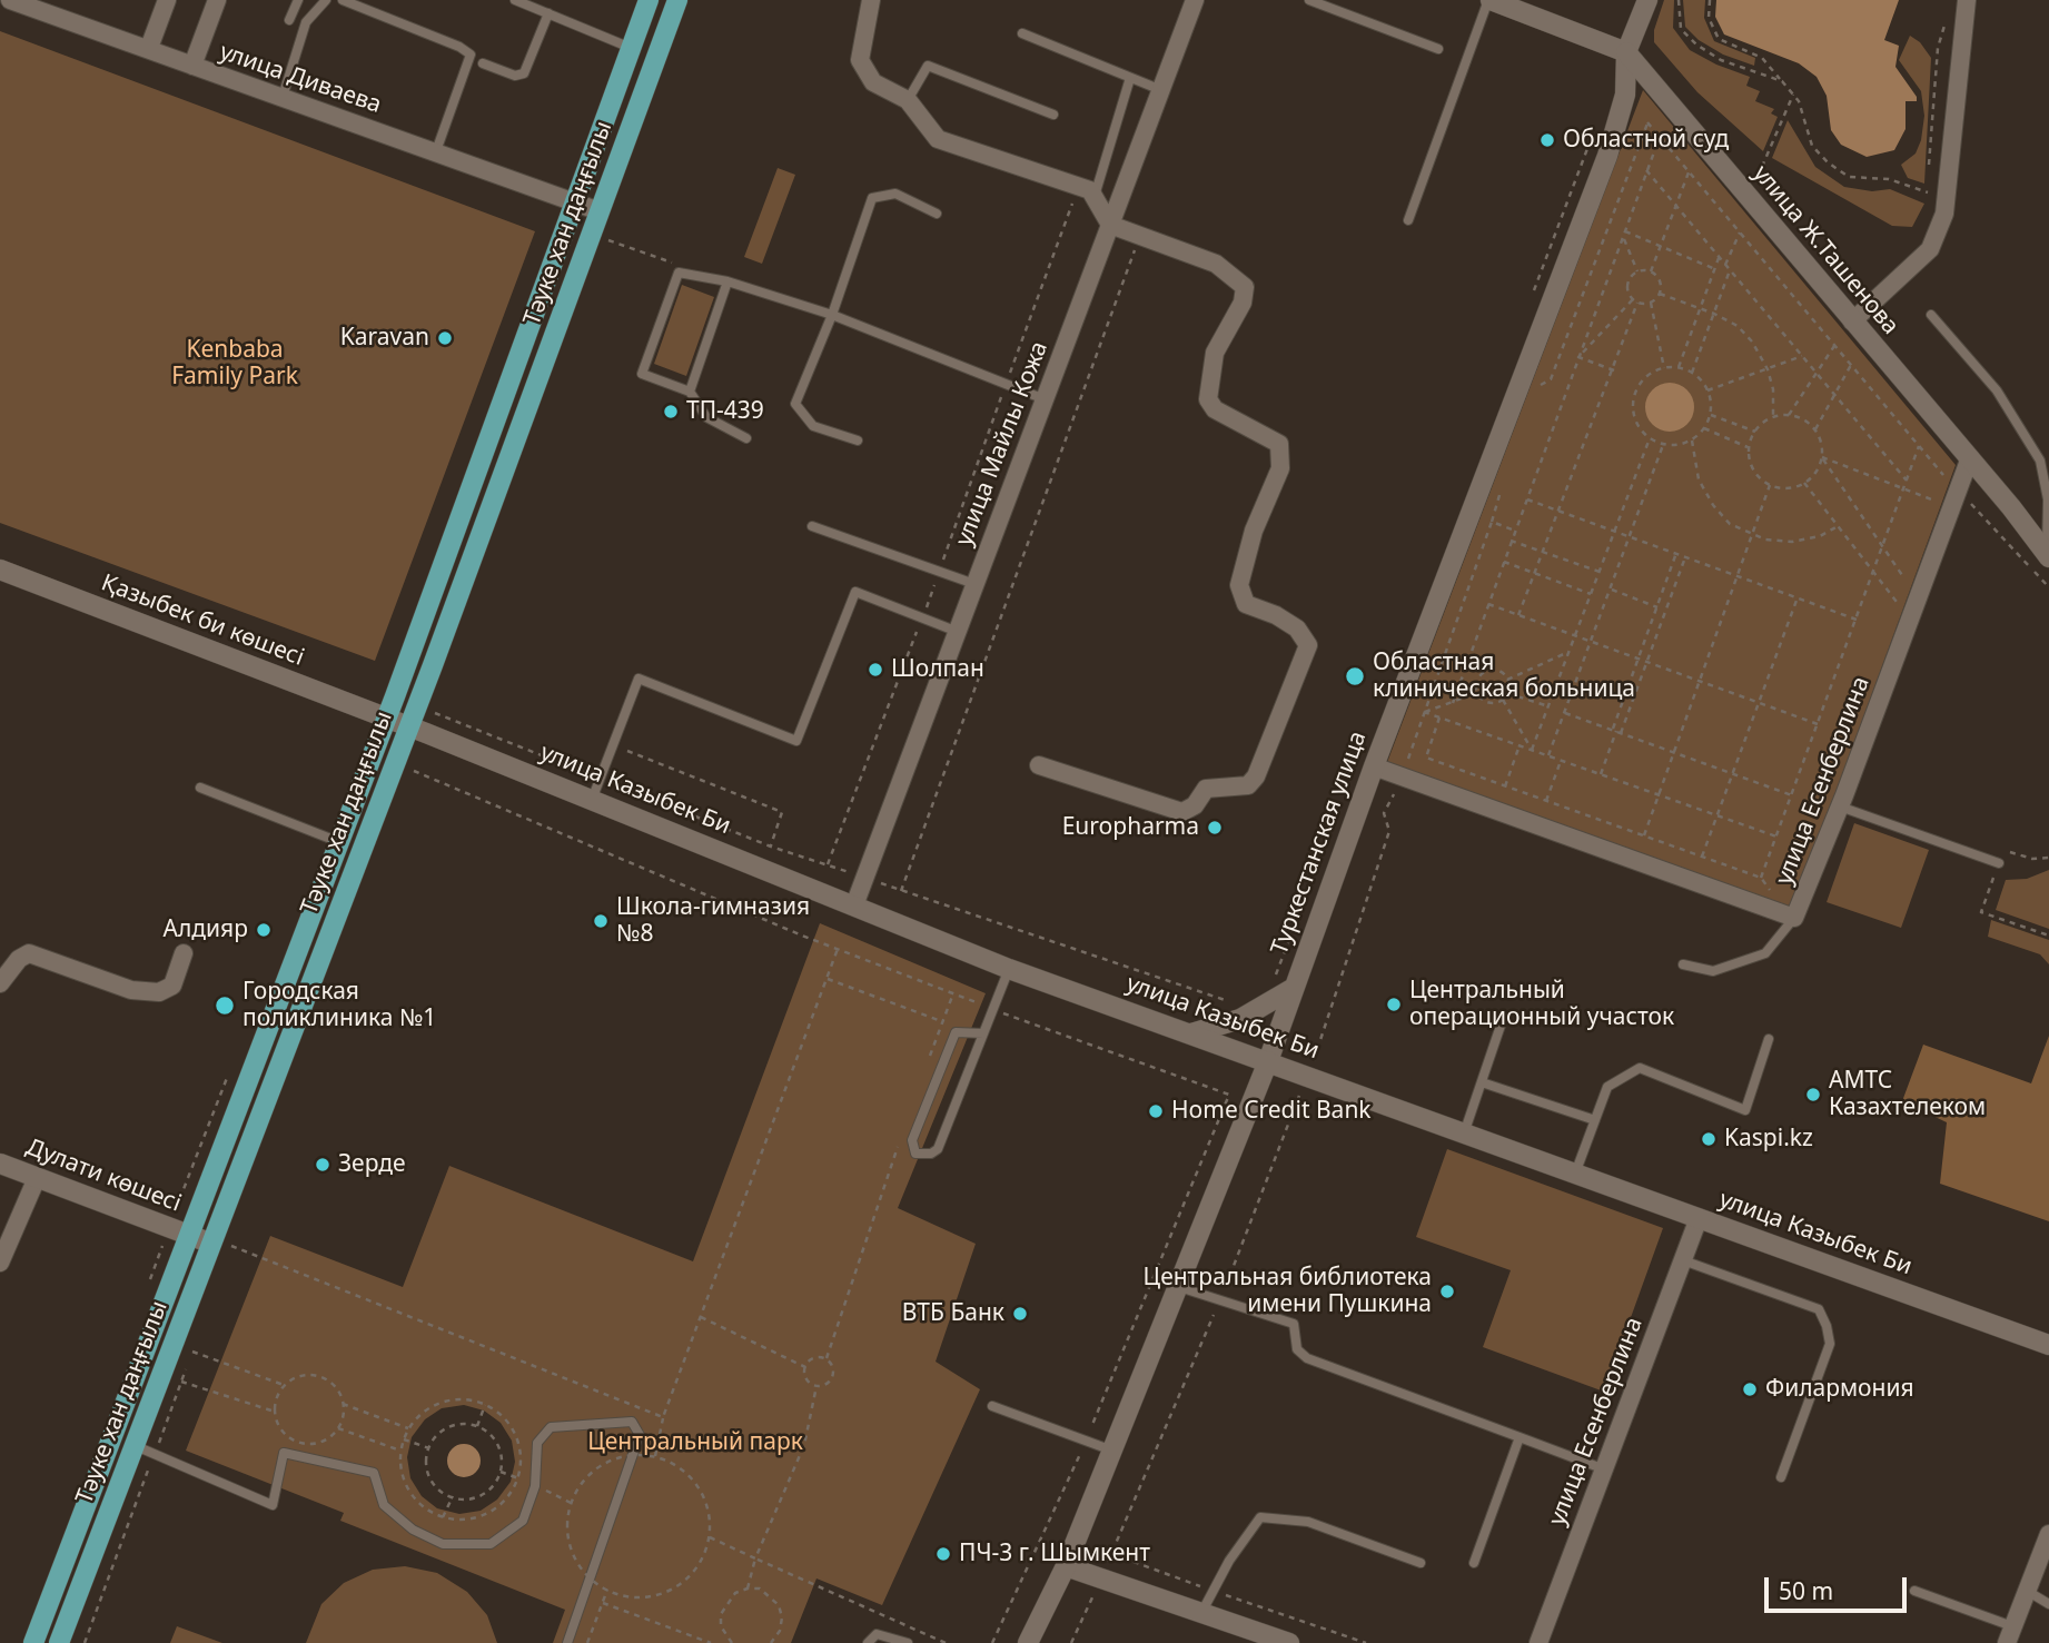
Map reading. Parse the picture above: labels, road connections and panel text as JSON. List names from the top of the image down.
{
  "streets": {
    "main road": [
      "Тәуке хан даңғылы",
      "улица Ж.Ташенова",
      "Қазыбек би көшесі",
      "улица Казыбек Би",
      "Туркестанская улица",
      "Дулати көшесі"
    ],
    "street": ["улица Диваева", "улица Майлы Кожа", "улица Есенберлина"]
  },
  "crossings": [
    ["улица Диваева", "Тәуке хан даңғылы"],
    ["Тәуке хан даңғылы", "Қазыбек би көшесі"],
    ["Тәуке хан даңғылы", "улица Казыбек Би"],
    ["Тәуке хан даңғылы", "Дулати көшесі"],
    ["улица Ж.Ташенова", "улица Есенберлина"],
    ["улица Ж.Ташенова", "Туркестанская улица"],
    ["улица Майлы Кожа", "улица Казыбек Би"],
    ["Қазыбек би көшесі", "улица Казыбек Би"],
    ["улица Есенберлина", "улица Казыбек Би"],
    ["улица Есенберлина", "Туркестанская улица"],
    ["улица Казыбек Би", "Туркестанская улица"]
  ],
  "parks": ["Kenbaba Family Park", "Центральный парк"],
  "places": [
    "Областной суд",
    "Karavan",
    "ТП-439",
    "Шолпан",
    "Областная клиническая больница",
    "Europharma",
    "Школа-гимназия №8",
    "Алдияр",
    "Центральный операционный участок",
    "Городская поликлиника №1",
    "АМТС Казахтелеком",
    "Home Credit Bank",
    "Kaspi.kz",
    "Зерде",
    "Центральная библиотека имени Пушкина",
    "ВТБ Банк",
    "Филармония",
    "ПЧ-3 г. Шымкент"
  ],
  "scale_bar": "50 m"
}
